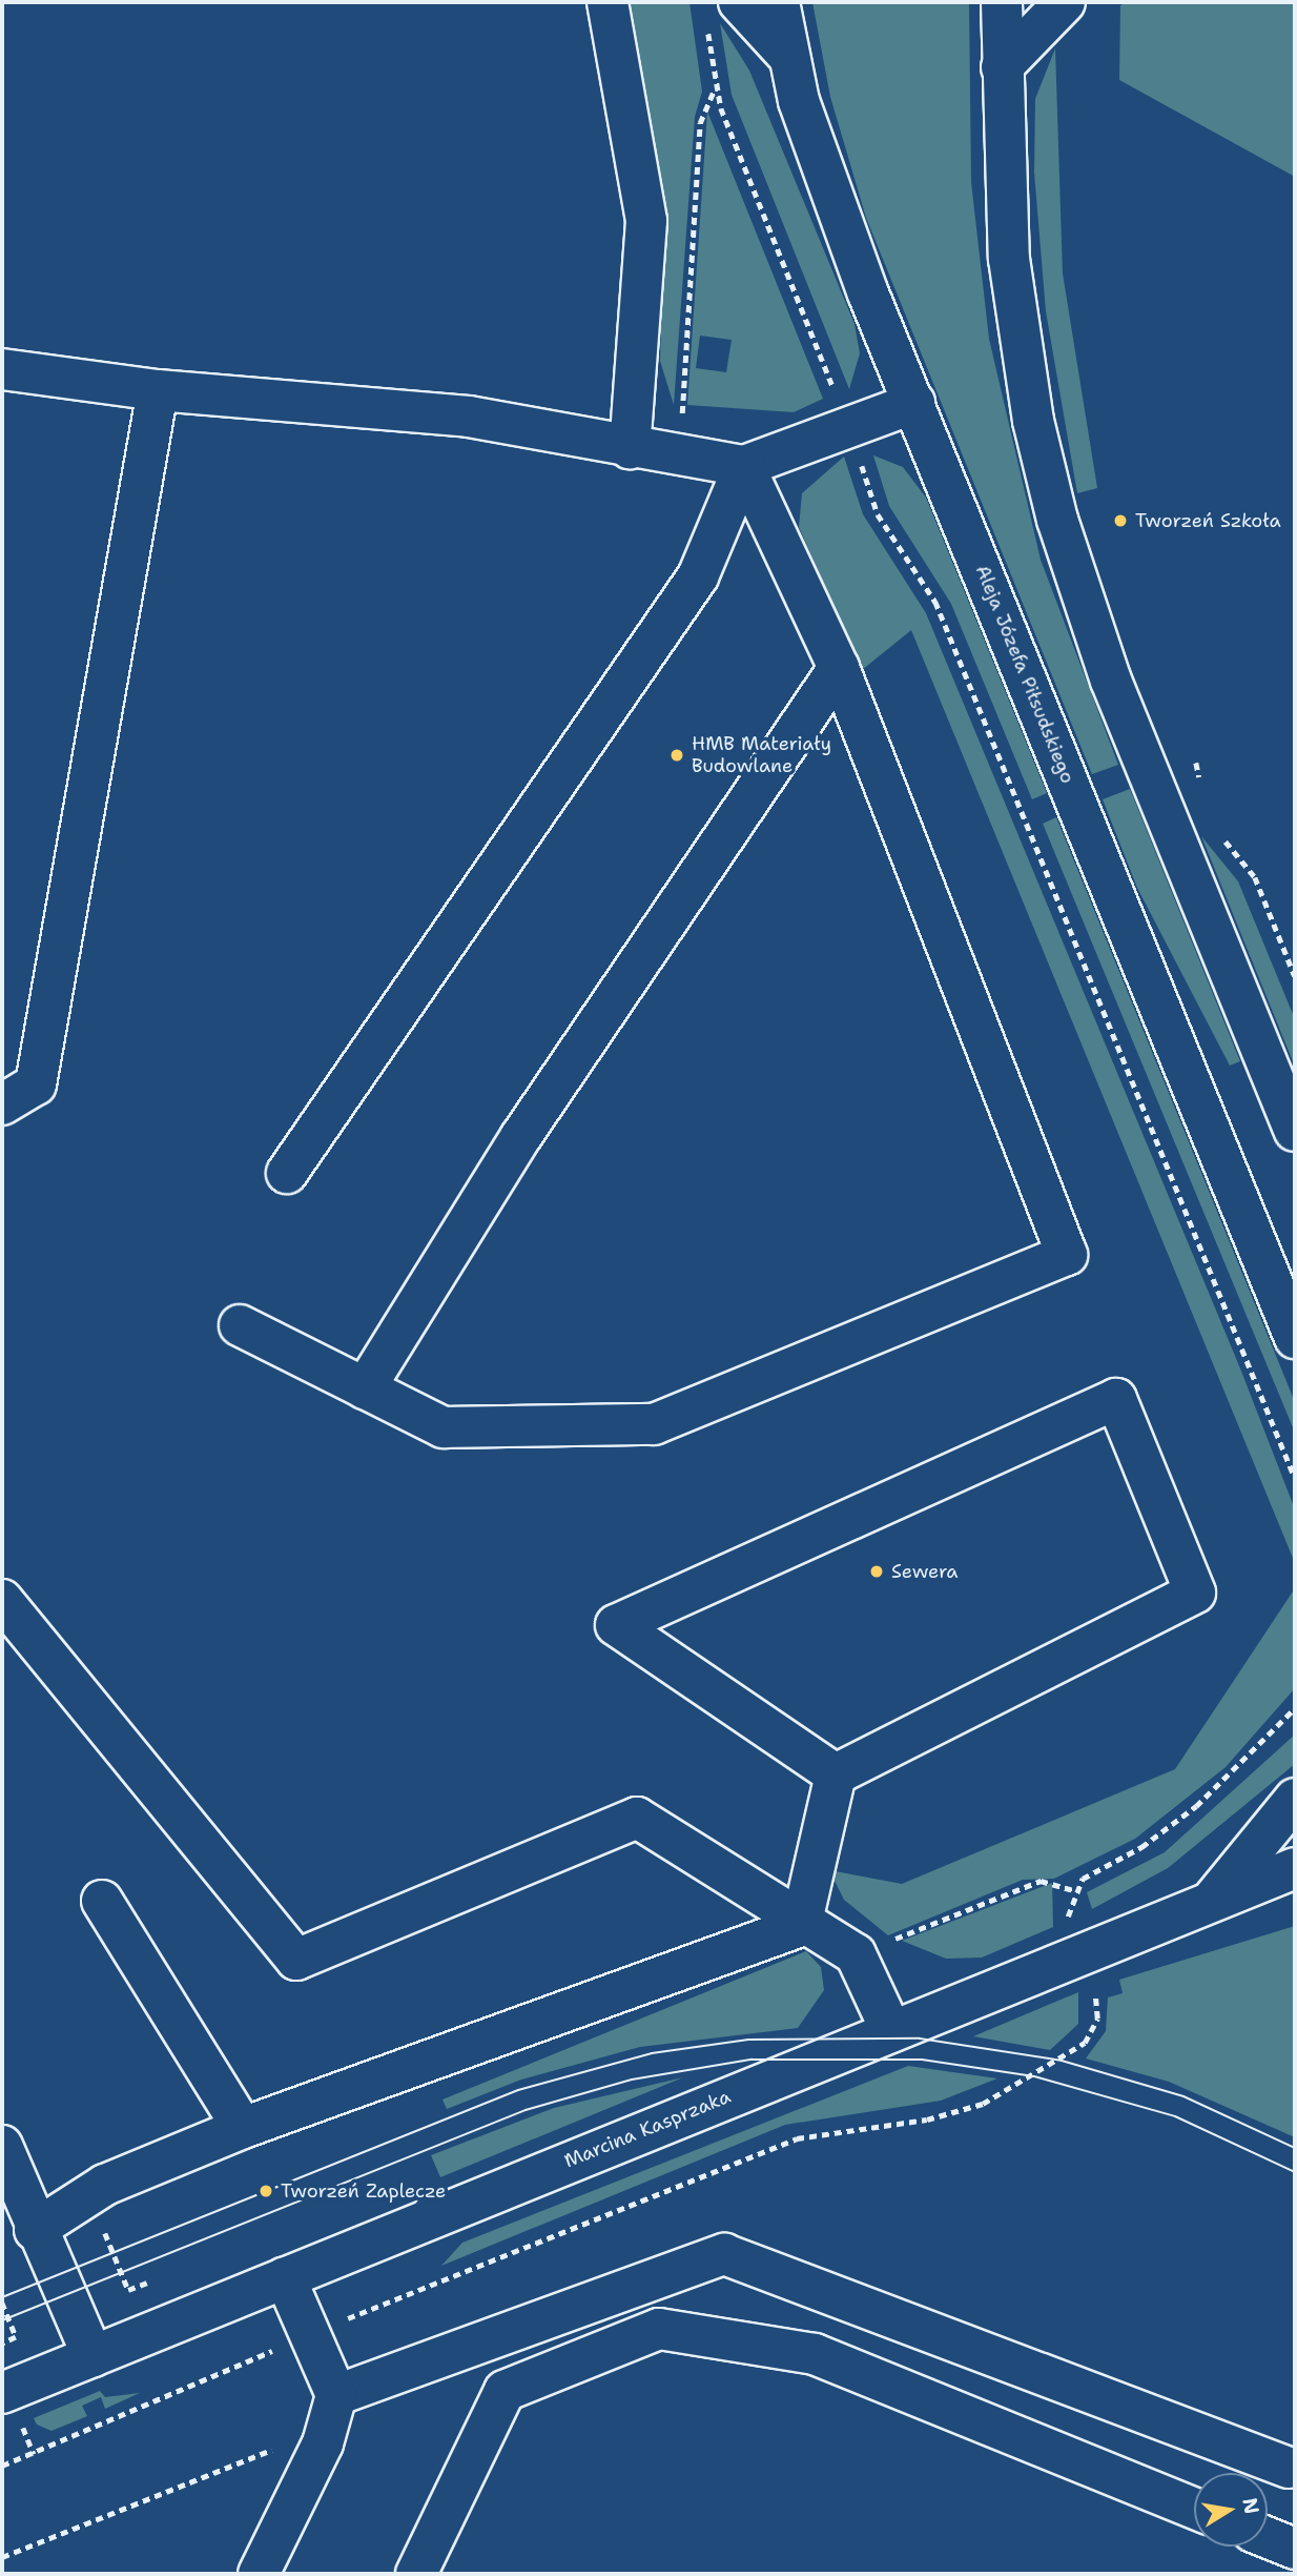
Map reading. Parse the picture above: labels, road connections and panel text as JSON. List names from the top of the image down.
{
  "streets": {
    "main road": ["Aleja Józefa Piłsudskiego", "Marcina Kasprzaka"]
  },
  "places": [
    "Tworzeń Szkoła",
    "HMB Materiały Budowlane",
    "Sewera",
    "Tworzeń Zaplecze"
  ],
  "north": "right"
}
